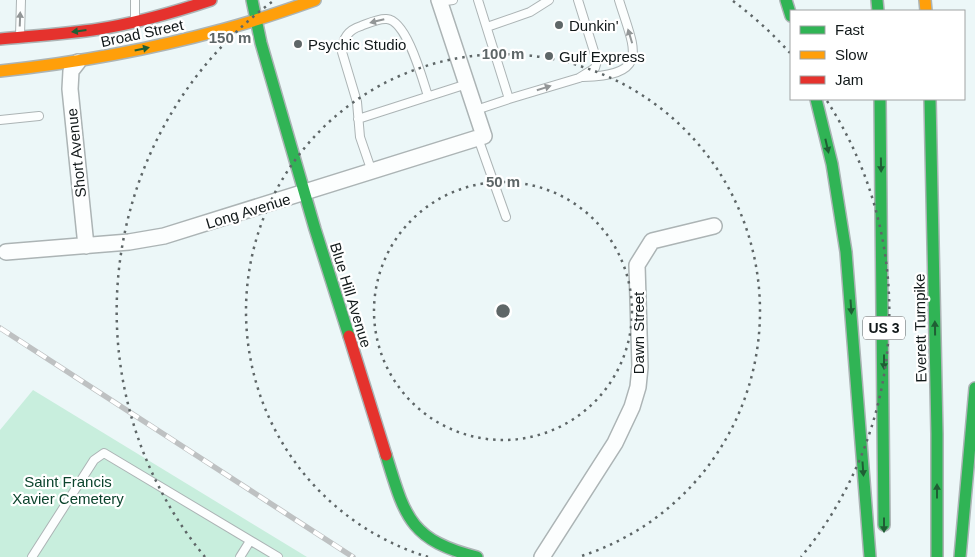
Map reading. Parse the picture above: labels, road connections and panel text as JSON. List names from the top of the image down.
{
  "streets": {
    "main road": [
      "Broad Street",
      "Blue Hill Avenue",
      "US 3",
      "Everett Turnpike"
    ],
    "street": ["Short Avenue", "Long Avenue", "Dawn Street"]
  },
  "crossings": [
    ["Broad Street", "Short Avenue"],
    ["Broad Street", "Blue Hill Avenue"],
    ["Short Avenue", "Long Avenue"],
    ["Long Avenue", "Blue Hill Avenue"]
  ],
  "parks": ["Saint Francis Xavier Cemetery"],
  "places": ["Dunkin'", "Psychic Studio", "Gulf Express"],
  "legend": ["Fast", "Slow", "Jam"],
  "rings": ["150 m", "100 m", "50 m"]
}
